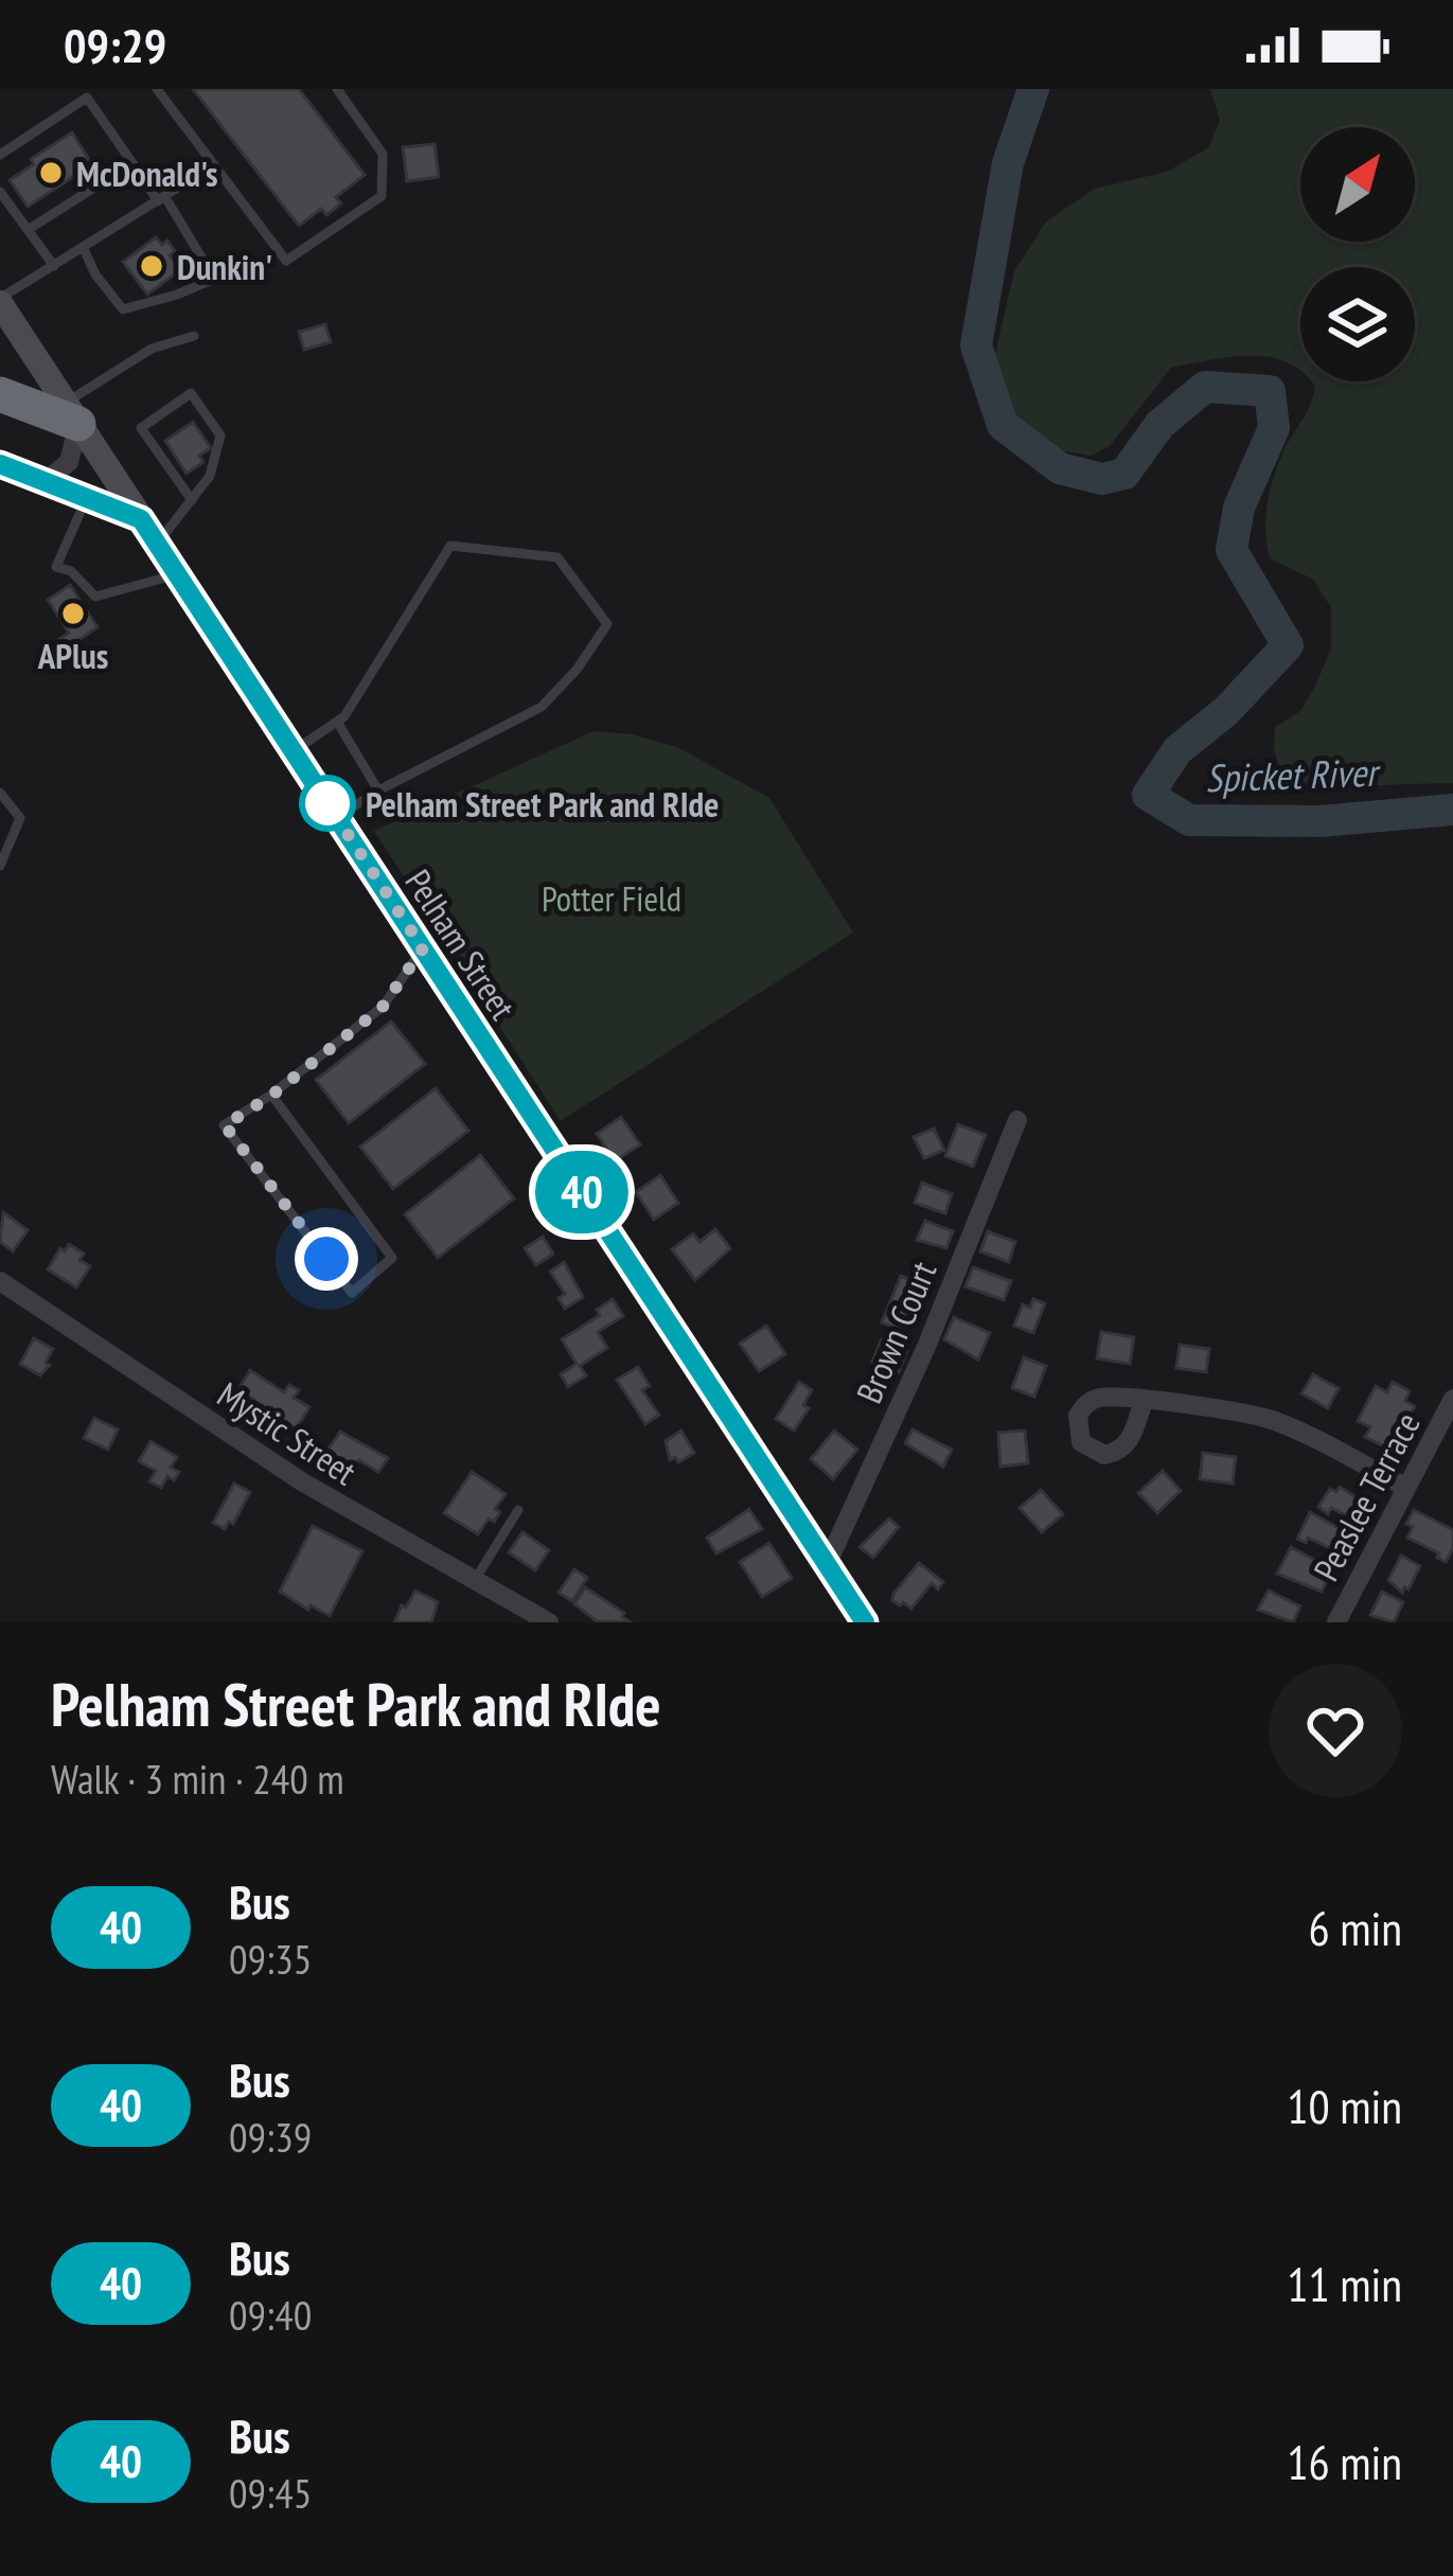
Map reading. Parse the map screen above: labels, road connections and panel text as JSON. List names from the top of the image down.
{
  "streets": {
    "main road": ["Pelham Street"],
    "street": ["Brown Court", "Mystic Street", "Peaslee Terrace"]
  },
  "crossings": [
    ["Pelham Street", "Brown Court"]
  ],
  "water": ["Spicket River"],
  "parks": ["Potter Field"],
  "places": [
    "McDonald's",
    "Dunkin'",
    "APlus",
    "Pelham Street Park and RIde"
  ],
  "lines": ["bus line 40"],
  "north": "top right",
  "page": {
    "status": "09:29",
    "on_map": "40",
    "heading": ["Pelham Street Park and RIde", "Walk · 3 min · 240 m"],
    "list": [
      {
        "mark": "40",
        "name": "Bus",
        "note": "09:35",
        "value": "6 min"
      },
      {
        "mark": "40",
        "name": "Bus",
        "note": "09:39",
        "value": "10 min"
      },
      {
        "mark": "40",
        "name": "Bus",
        "note": "09:40",
        "value": "11 min"
      },
      {
        "mark": "40",
        "name": "Bus",
        "note": "09:45",
        "value": "16 min"
      }
    ]
  }
}
